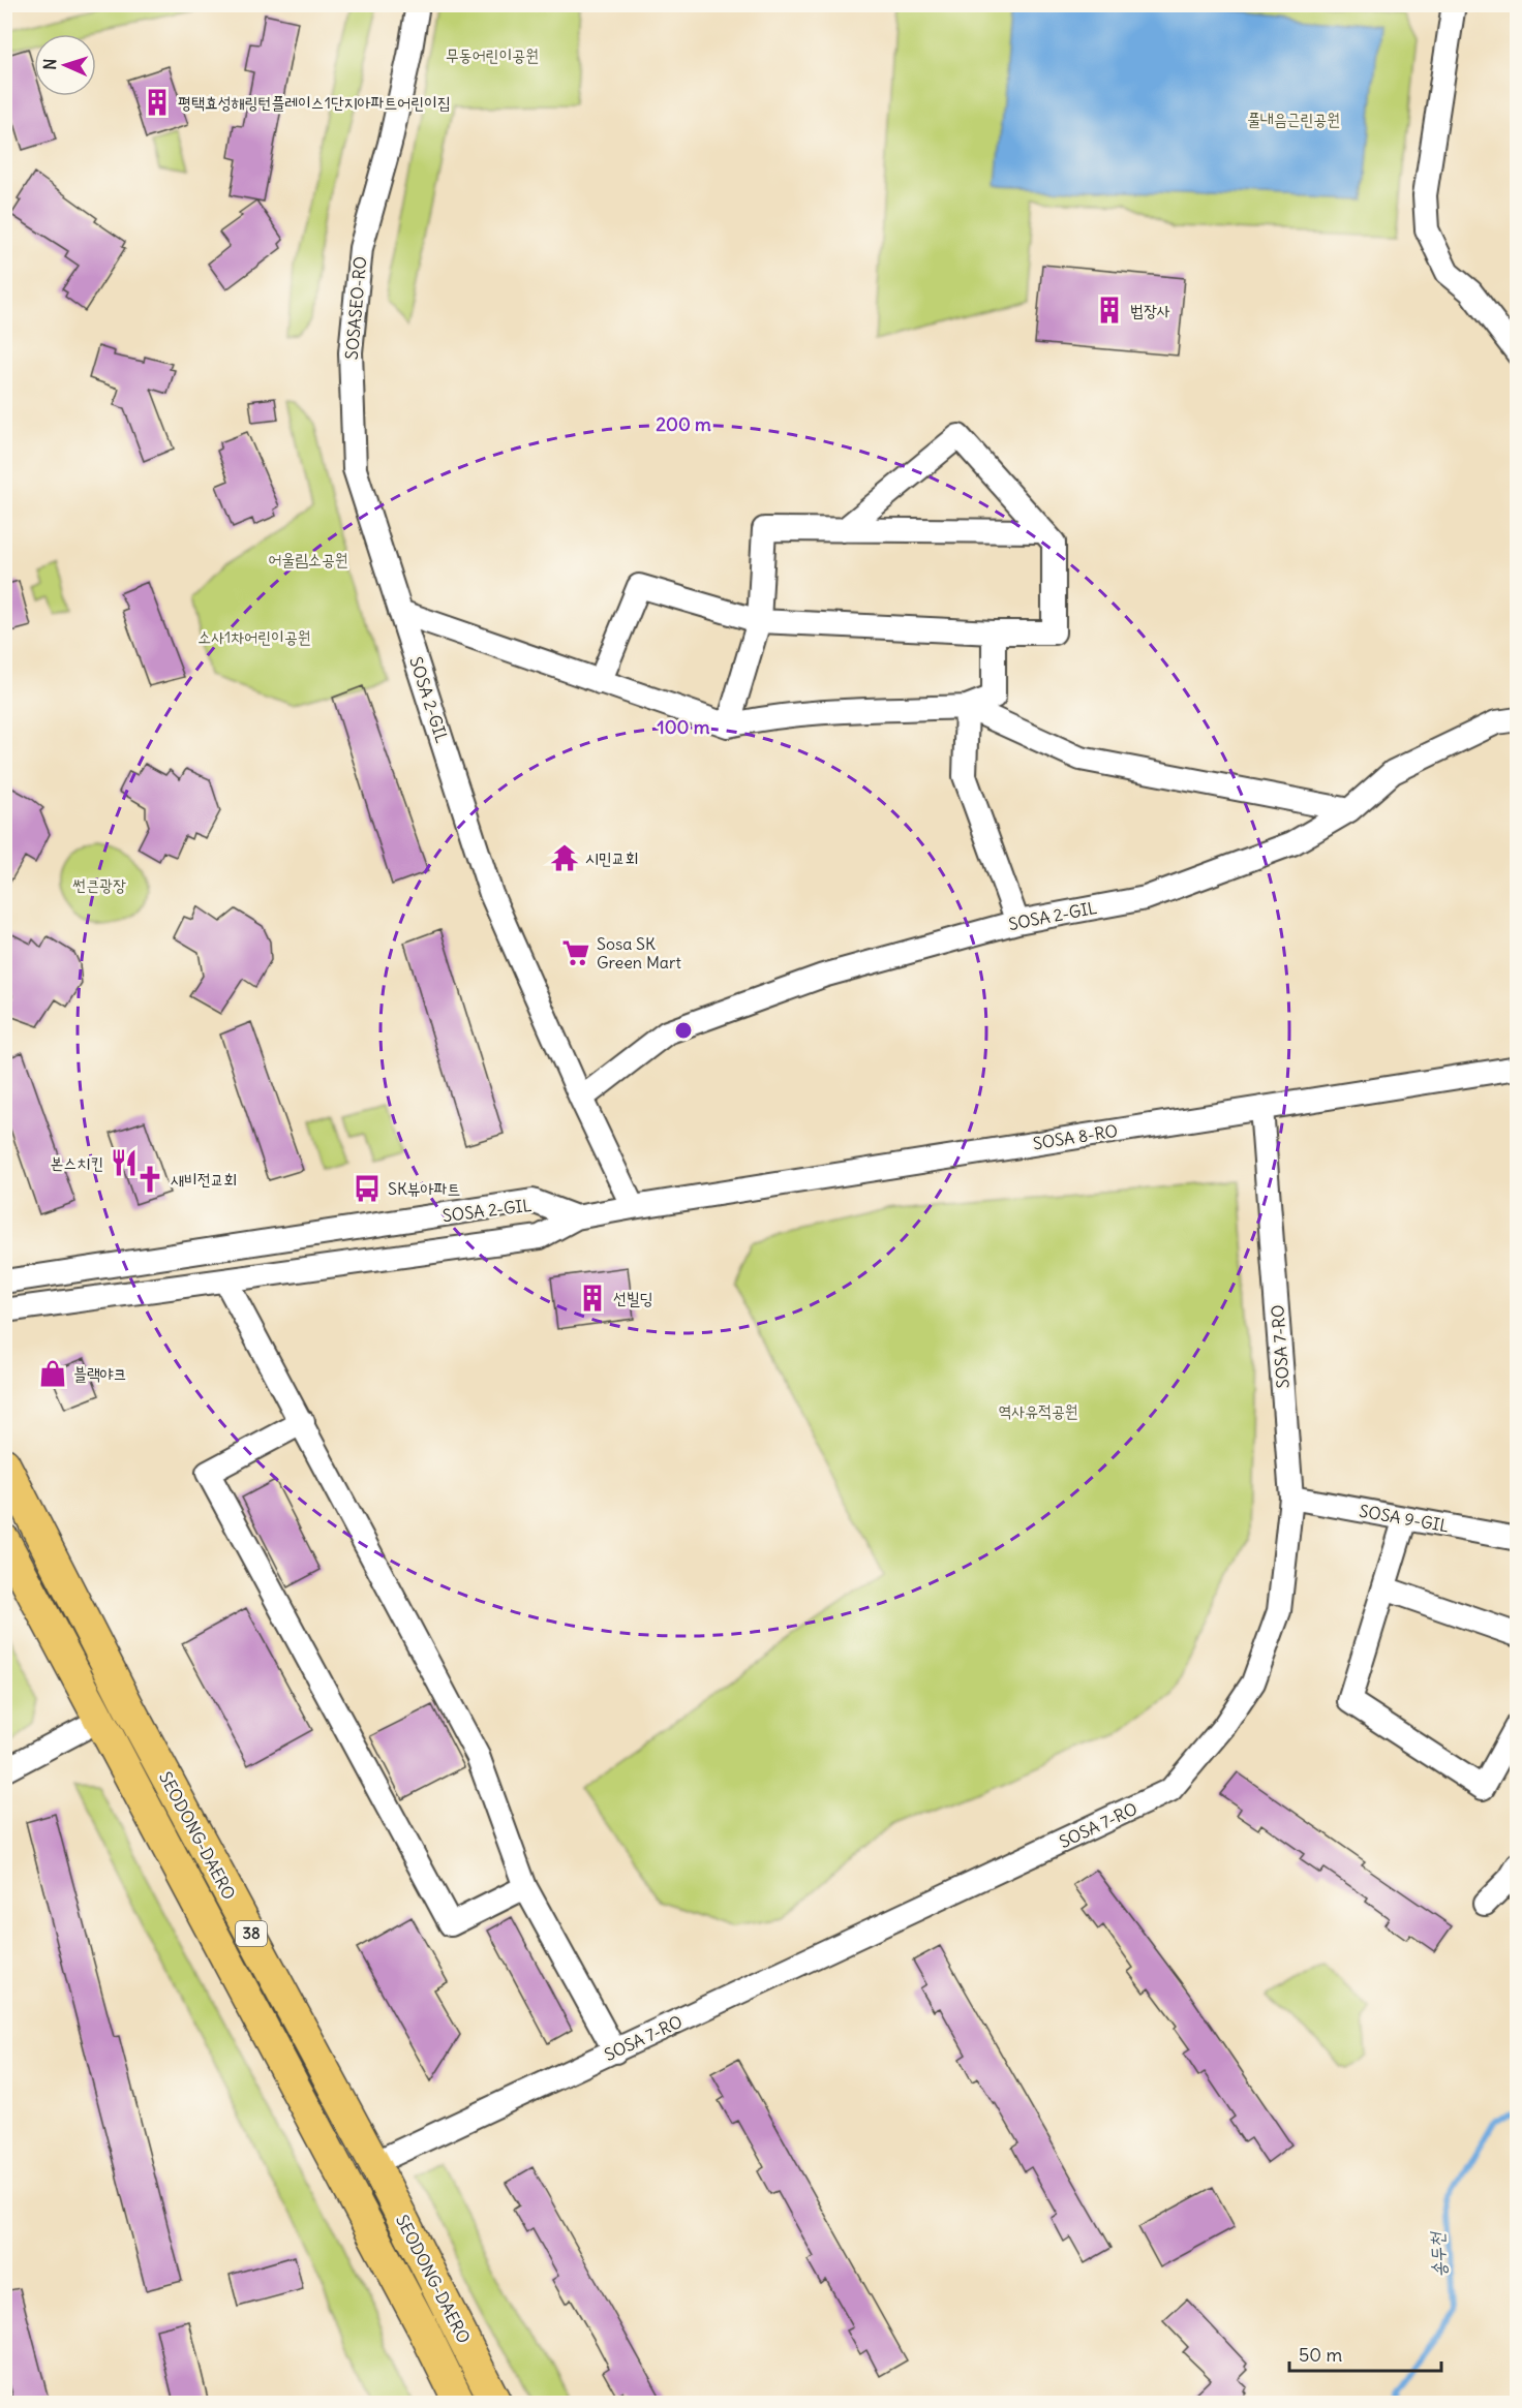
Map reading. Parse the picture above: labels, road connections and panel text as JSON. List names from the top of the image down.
{
  "streets": {
    "main road": ["SEODONG-DAERO", "38"],
    "street": [
      "SOSASEO-RO",
      "SOSA 2-GIL",
      "SOSA 8-RO",
      "SOSA 7-RO",
      "SOSA 9-GIL"
    ]
  },
  "crossings": [
    ["SOSASEO-RO", "SOSA 2-GIL"],
    ["SOSA 2-GIL", "SOSA 8-RO"],
    ["SOSA 8-RO", "SOSA 7-RO"],
    ["SOSA 7-RO", "SOSA 9-GIL"],
    ["SOSA 7-RO", "SEODONG-DAERO"]
  ],
  "water": ["송두천"],
  "parks": [
    "무동어린이공원",
    "풀내음근린공원",
    "어울림소공원",
    "소사1차어린이공원",
    "썬큰광장",
    "역사유적공원"
  ],
  "places": {
    "building": ["평택효성해링턴플레이스1단지아파트어린이집", "법장사", "선빌딩"],
    "temple": ["시민교회"],
    "supermarket": ["Sosa SK Green Mart"],
    "restaurant": ["본스치킨"],
    "church": ["새비전교회"],
    "bus stop": ["SK뷰아파트"],
    "shop": ["블랙야크"]
  },
  "scale_bar": "50 m",
  "north": "left",
  "rings": ["200 m", "100 m"]
}
